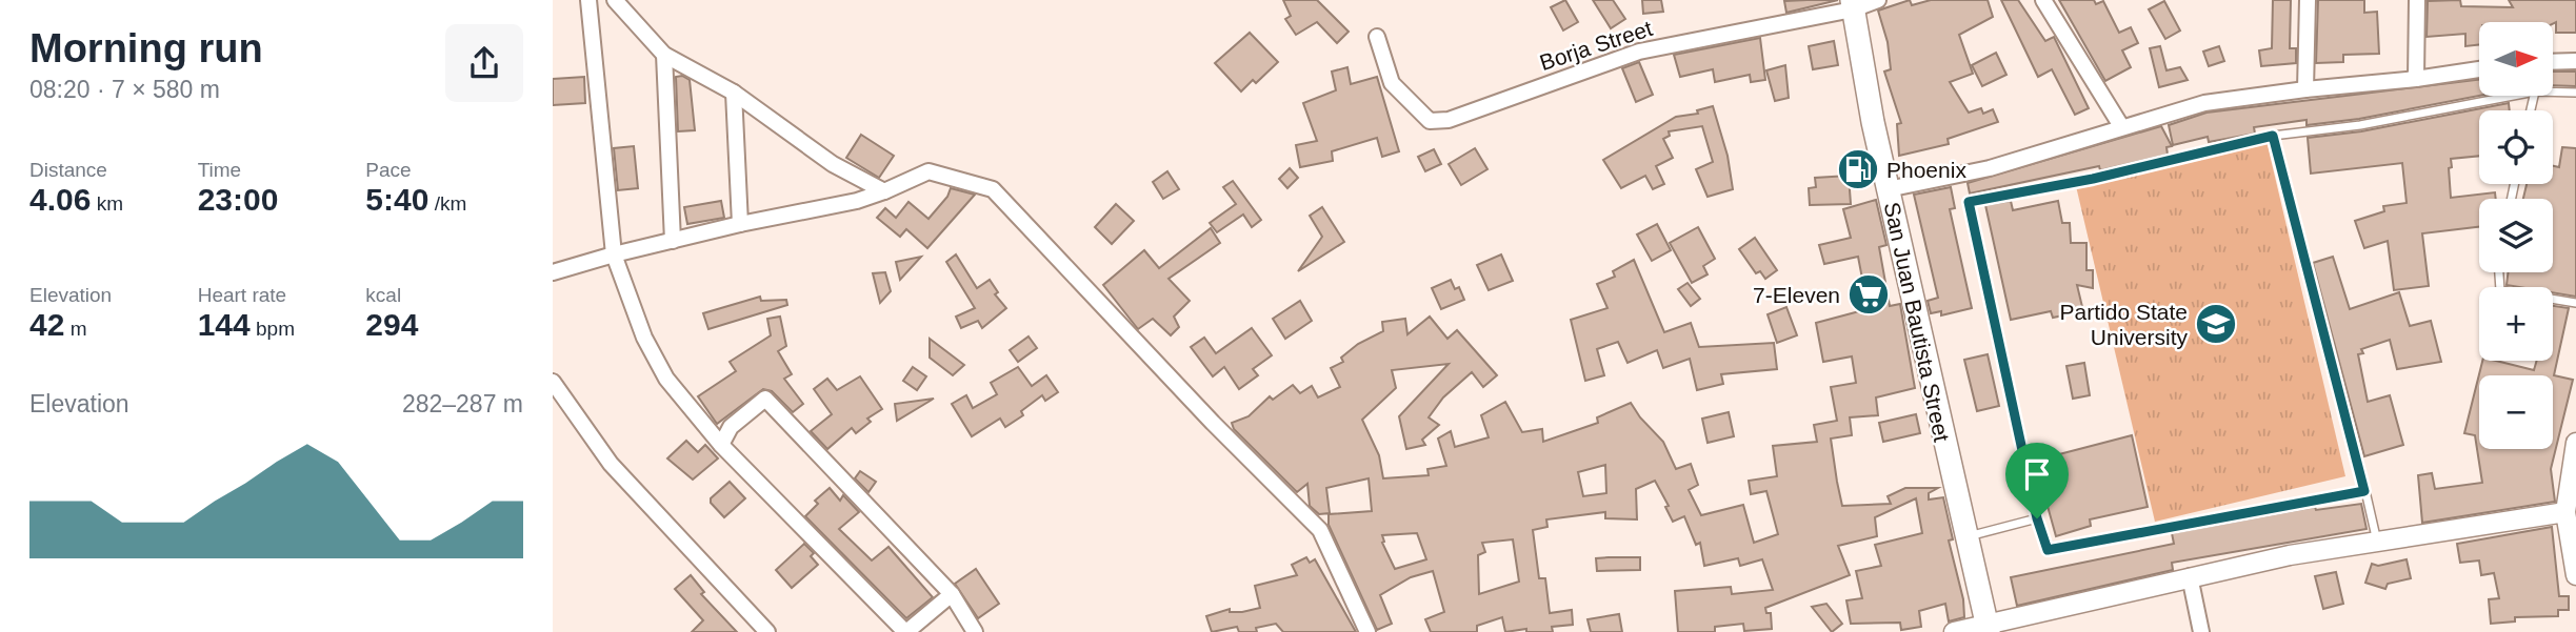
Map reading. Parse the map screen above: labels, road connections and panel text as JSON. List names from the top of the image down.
{
  "streets": {
    "main road": ["San Juan Bautista Street"],
    "street": ["Borja Street"]
  },
  "crossings": [
    ["Borja Street", "San Juan Bautista Street"]
  ],
  "places": {
    "fuel station": ["Phoenix"],
    "supermarket": ["7-Eleven"],
    "school or university": ["Partido State University"]
  },
  "north": "right",
  "page": {
    "heading": ["Morning run", "08:20 · 7 × 580 m"],
    "map_buttons": ["+", "−"],
    "stats": [
      ["Distance", "4.06 km"],
      ["Time", "23:00"],
      ["Pace", "5:40 /km"],
      ["Elevation", "42 m"],
      ["Heart rate", "144 bpm"],
      ["kcal", "294"]
    ],
    "chart": ["Elevation", "282–287 m"]
  }
}
